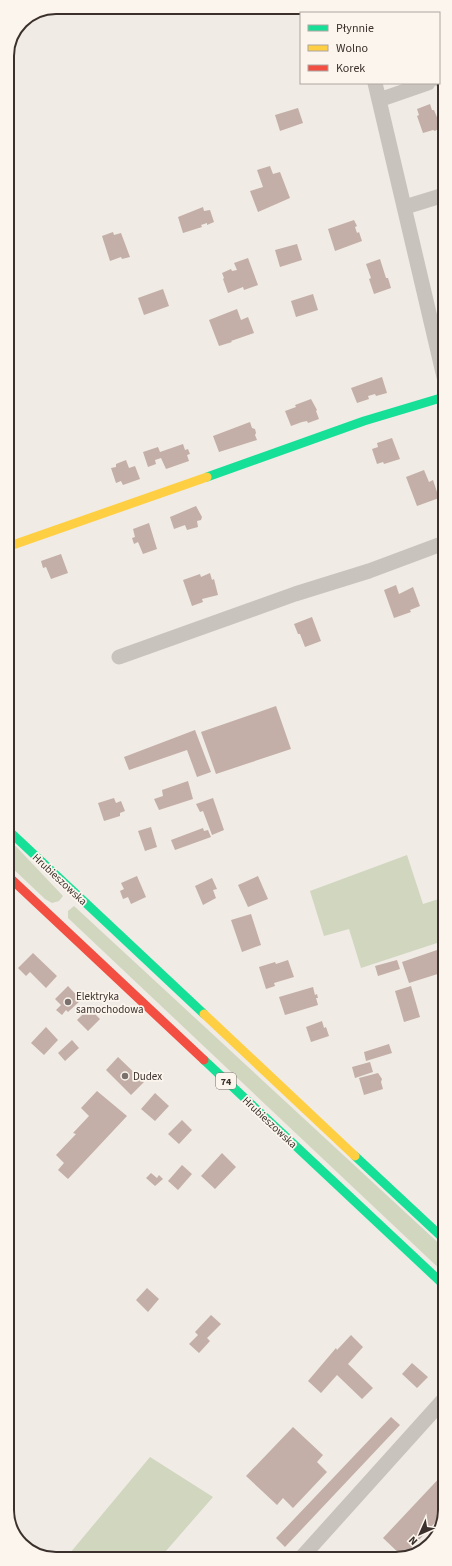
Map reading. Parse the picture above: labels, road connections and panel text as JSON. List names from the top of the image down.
{
  "streets": {
    "main road": ["Hrubieszowska", "74"]
  },
  "places": ["Elektryka samochodowa", "Dudex"],
  "legend": ["Płynnie", "Wolno", "Korek"],
  "north": "bottom left"
}
